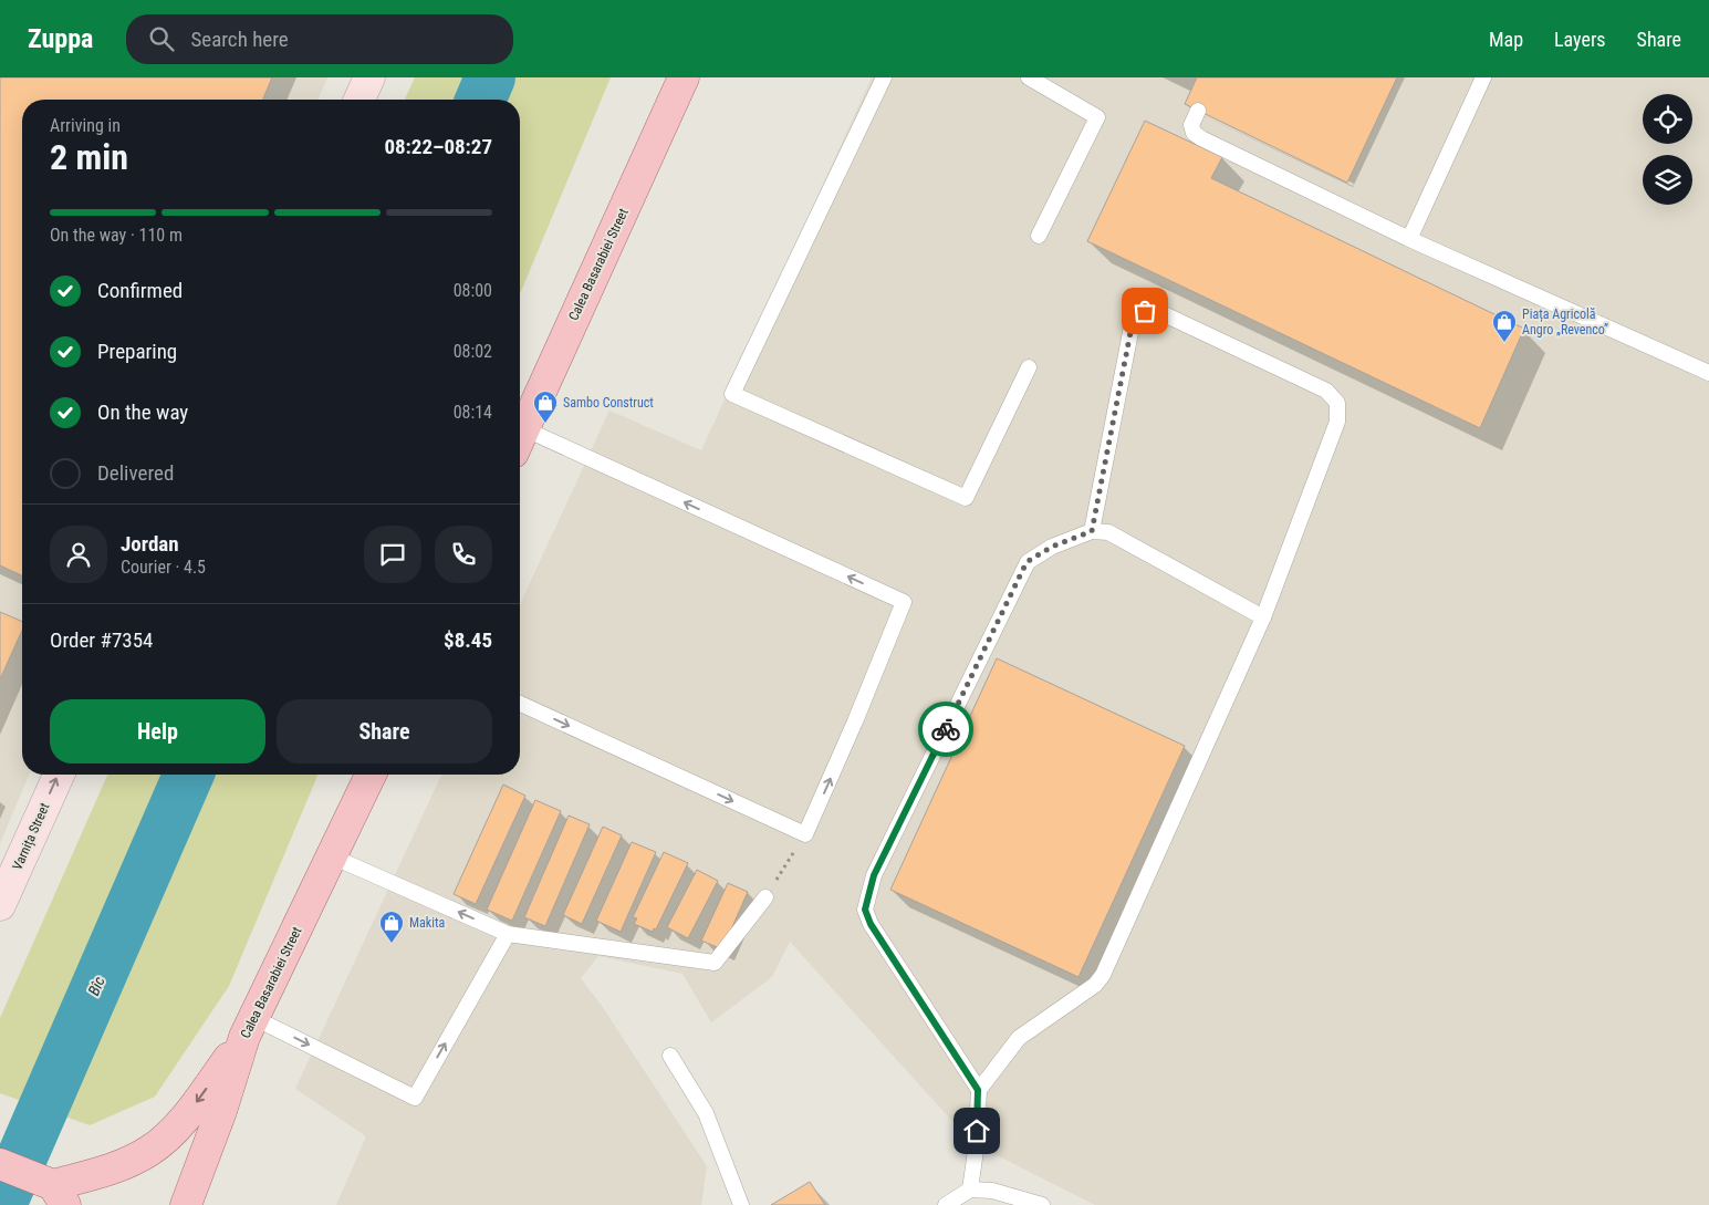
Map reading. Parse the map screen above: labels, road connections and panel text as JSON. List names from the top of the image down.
{
  "streets": {
    "main road": ["Calea Basarabiei Street"],
    "street": ["Varnița Street"]
  },
  "one_way": ["Varnița Street"],
  "water": ["Bîc"],
  "places": {
    "shop": ["Piața Agricolă Angro „Revenco”", "Sambo Construct", "Makita"]
  },
  "page": {
    "header": "Zuppa",
    "search": "Search here",
    "nav": ["Map", "Layers", "Share"],
    "heading": ["2 min", "Arriving in", "08:22–08:27"],
    "panel": [
      "Jordan",
      "Courier · 4.5",
      "Order #7354",
      "$8.45"
    ],
    "bar": "On the way · 110 m",
    "list": [
      ["Confirmed", "08:00"],
      ["Preparing", "08:02"],
      ["On the way", "08:14"],
      "Delivered"
    ],
    "buttons": ["Help", "Share"]
  }
}
